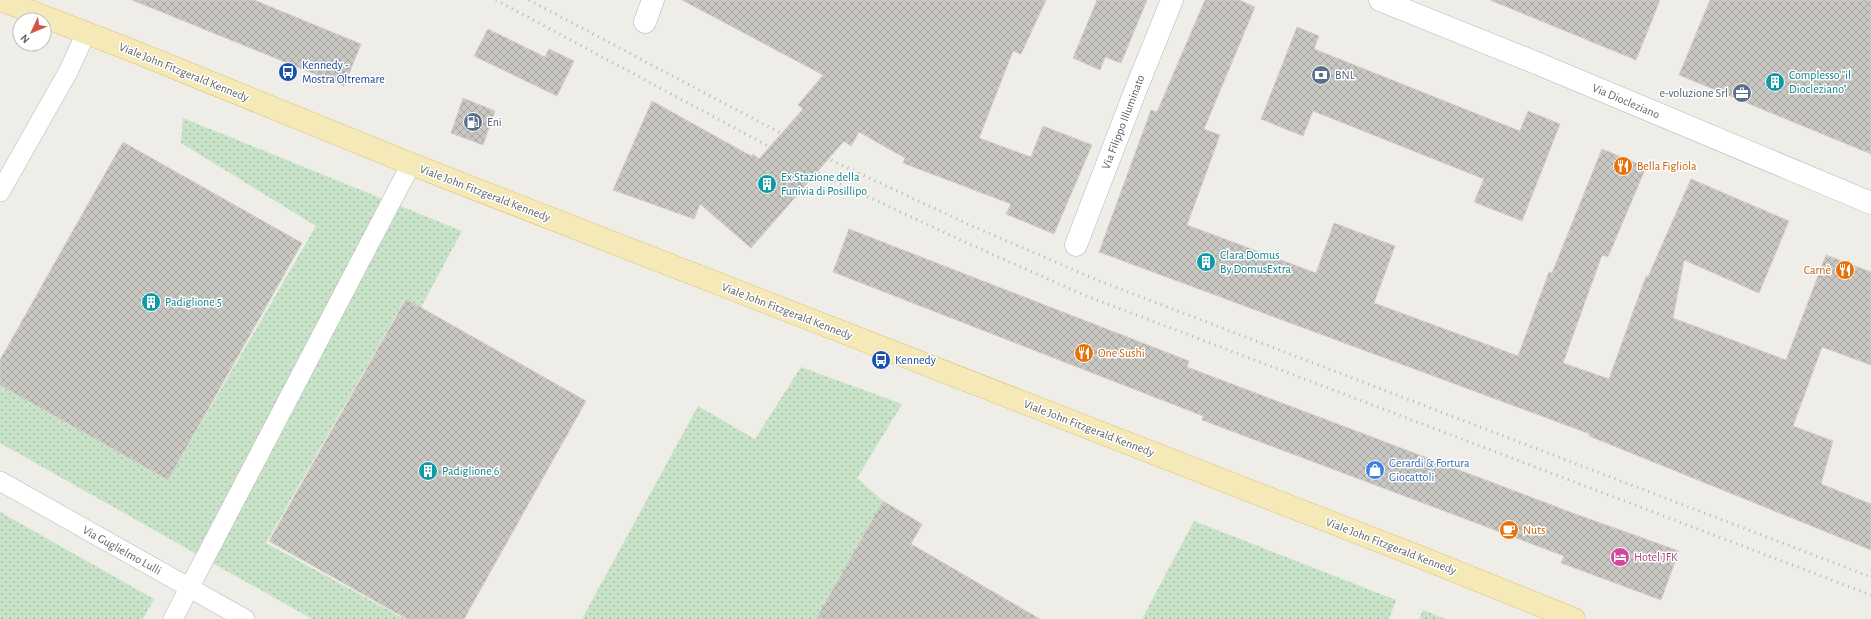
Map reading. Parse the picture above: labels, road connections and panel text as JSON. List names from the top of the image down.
{
  "streets": {
    "main road": ["Viale John Fitzgerald Kennedy"],
    "street": ["Via Diocleziano", "Via Filippo Illuminato", "Via Guglielmo Lulli"]
  },
  "places": {
    "bus stop": ["Kennedy - Mostra Oltremare", "Kennedy"],
    "bank": ["BNL"],
    "building": [
      "Complesso \"il Diocleziano\"",
      "Ex Stazione della Funivia di Posillipo",
      "Clara Domus By DomusExtra",
      "Padiglione 5",
      "Padiglione 6"
    ],
    "office": ["e-voluzione Srl"],
    "fuel station": ["Eni"],
    "restaurant": ["Bella Figliola", "Carnè", "One Sushi"],
    "shop": ["Gerardi & Fortura Giocattoli"],
    "cafe": ["Nuts"],
    "hotel": ["Hotel JFK"]
  },
  "north": "bottom left"
}
